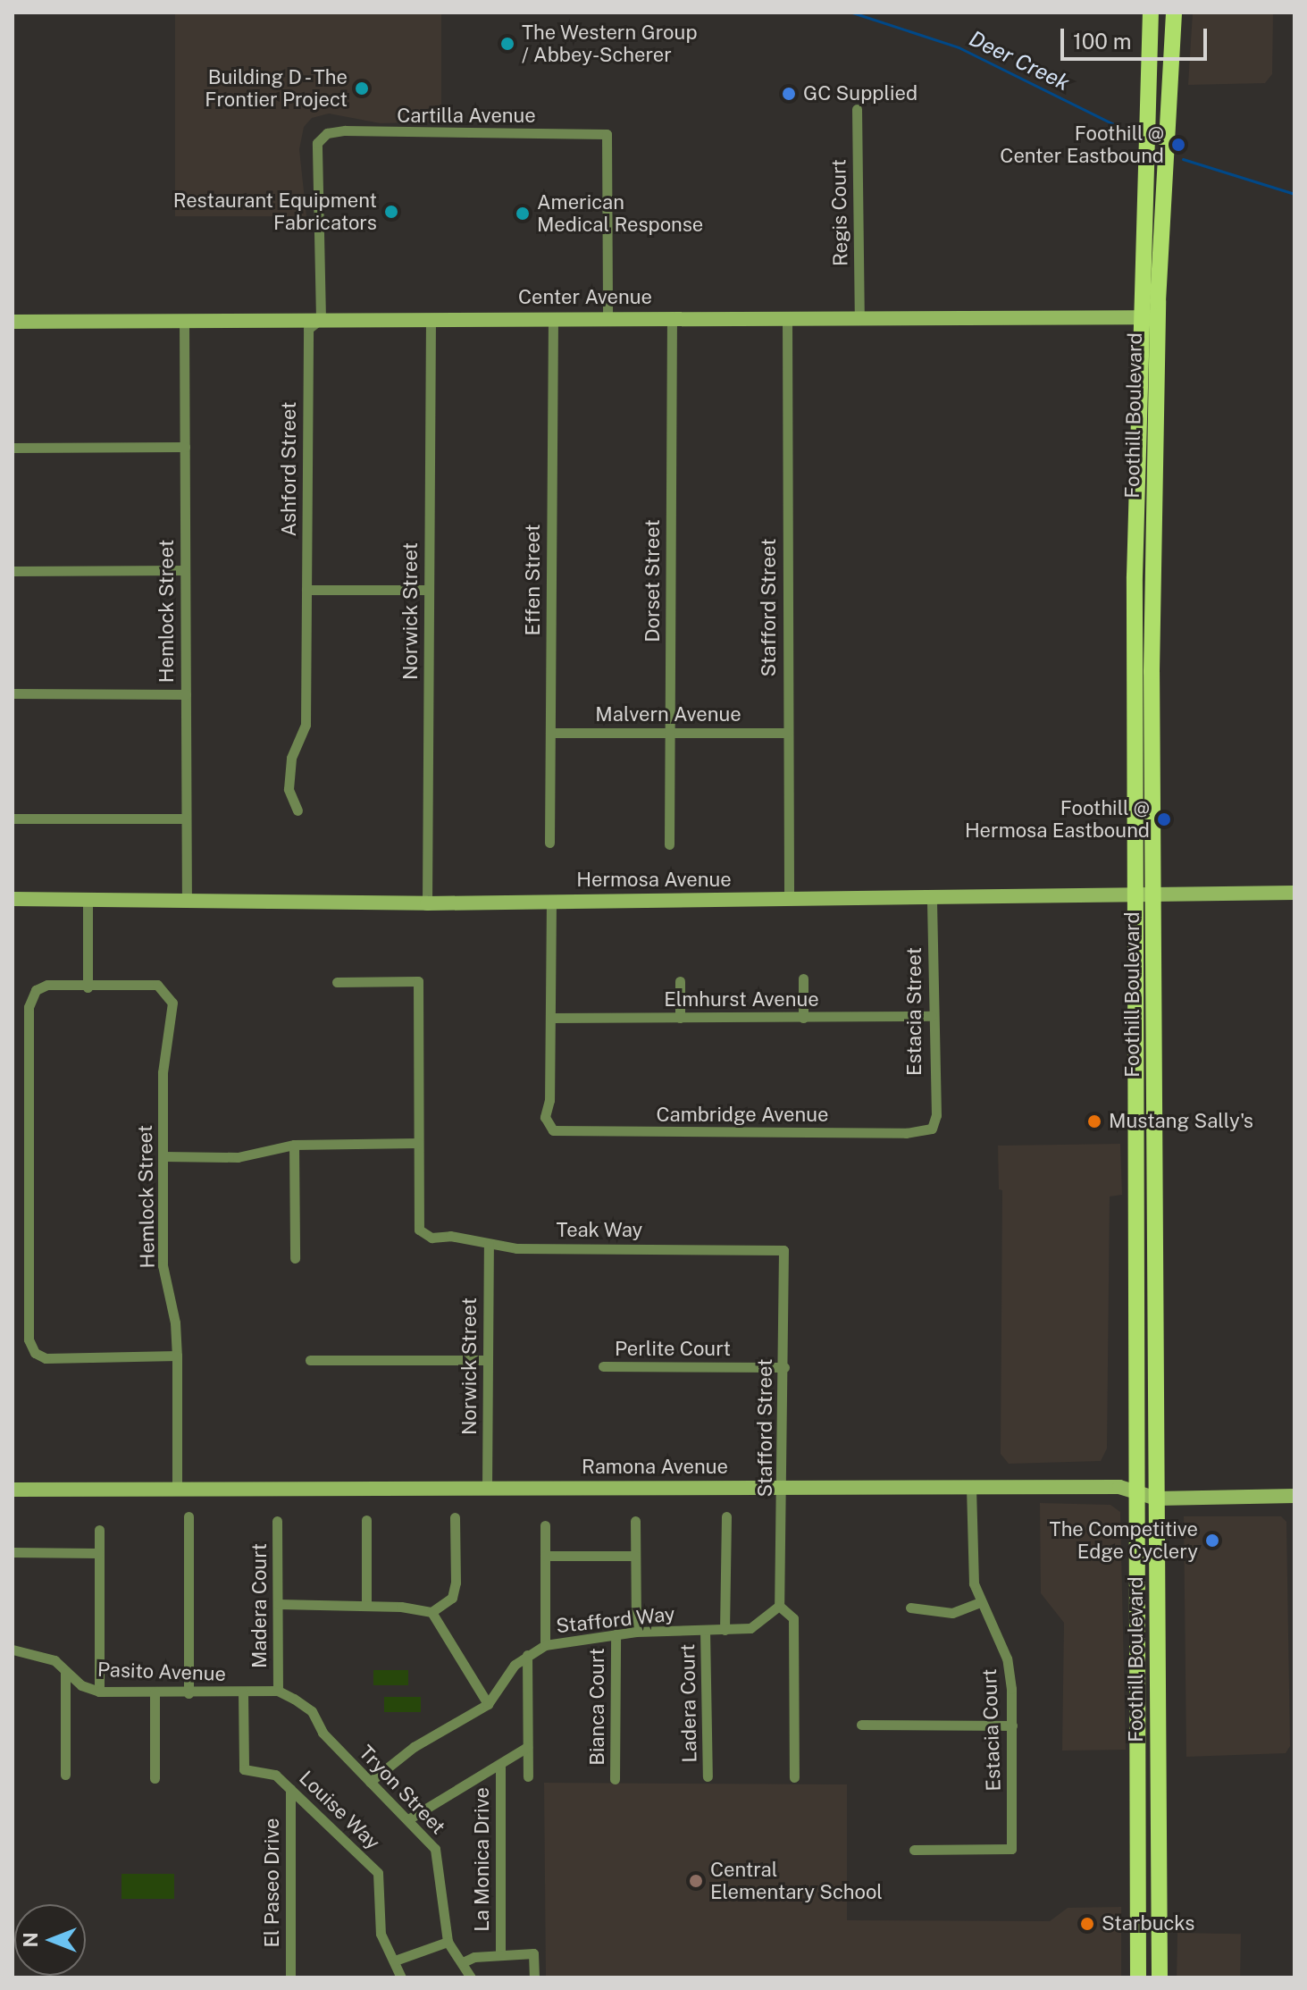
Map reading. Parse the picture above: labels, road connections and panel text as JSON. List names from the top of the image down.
{
  "streets": {
    "main road": ["Foothill Boulevard"],
    "street": [
      "Cartilla Avenue",
      "Regis Court",
      "Center Avenue",
      "Ashford Street",
      "Effen Street",
      "Dorset Street",
      "Stafford Street",
      "Hemlock Street",
      "Norwick Street",
      "Malvern Avenue",
      "Hermosa Avenue",
      "Elmhurst Avenue",
      "Estacia Street",
      "Cambridge Avenue",
      "Teak Way",
      "Perlite Court",
      "Ramona Avenue",
      "Madera Court",
      "Stafford Way",
      "Pasito Avenue",
      "Ladera Court",
      "Bianca Court",
      "Estacia Court",
      "Tryon Street",
      "Louise Way",
      "La Monica Drive",
      "El Paseo Drive"
    ]
  },
  "crossings": [
    ["Cartilla Avenue", "Center Avenue"],
    ["Cartilla Avenue", "Ashford Street"],
    ["Regis Court", "Center Avenue"],
    ["Center Avenue", "Foothill Boulevard"],
    ["Center Avenue", "Ashford Street"],
    ["Center Avenue", "Effen Street"],
    ["Center Avenue", "Dorset Street"],
    ["Center Avenue", "Stafford Street"],
    ["Center Avenue", "Hemlock Street"],
    ["Center Avenue", "Norwick Street"],
    ["Foothill Boulevard", "Hermosa Avenue"],
    ["Foothill Boulevard", "Ramona Avenue"],
    ["Effen Street", "Malvern Avenue"],
    ["Dorset Street", "Malvern Avenue"],
    ["Stafford Street", "Malvern Avenue"],
    ["Stafford Street", "Hermosa Avenue"],
    ["Stafford Street", "Teak Way"],
    ["Stafford Street", "Perlite Court"],
    ["Stafford Street", "Ramona Avenue"],
    ["Stafford Street", "Stafford Way"],
    ["Hemlock Street", "Hermosa Avenue"],
    ["Hemlock Street", "Ramona Avenue"],
    ["Norwick Street", "Hermosa Avenue"],
    ["Norwick Street", "Teak Way"],
    ["Norwick Street", "Ramona Avenue"],
    ["Hermosa Avenue", "Estacia Street"],
    ["Elmhurst Avenue", "Estacia Street"],
    ["Elmhurst Avenue", "Cambridge Avenue"],
    ["Estacia Street", "Cambridge Avenue"],
    ["Ramona Avenue", "Estacia Court"],
    ["Madera Court", "Pasito Avenue"],
    ["Madera Court", "Tryon Street"],
    ["Stafford Way", "Ladera Court"],
    ["Stafford Way", "Bianca Court"],
    ["Stafford Way", "Tryon Street"],
    ["Pasito Avenue", "Tryon Street"],
    ["Pasito Avenue", "Louise Way"],
    ["Louise Way", "El Paseo Drive"]
  ],
  "water": ["Deer Creek"],
  "places": [
    "The Western Group / Abbey-Scherer",
    "Building D - The Frontier Project",
    "GC Supplied",
    "Foothill @ Center Eastbound",
    "Restaurant Equipment Fabricators",
    "American Medical Response",
    "Foothill @ Hermosa Eastbound",
    "Mustang Sally's",
    "The Competitive Edge Cyclery",
    "Central Elementary School",
    "Starbucks"
  ],
  "scale_bar": "100 m",
  "north": "left"
}
